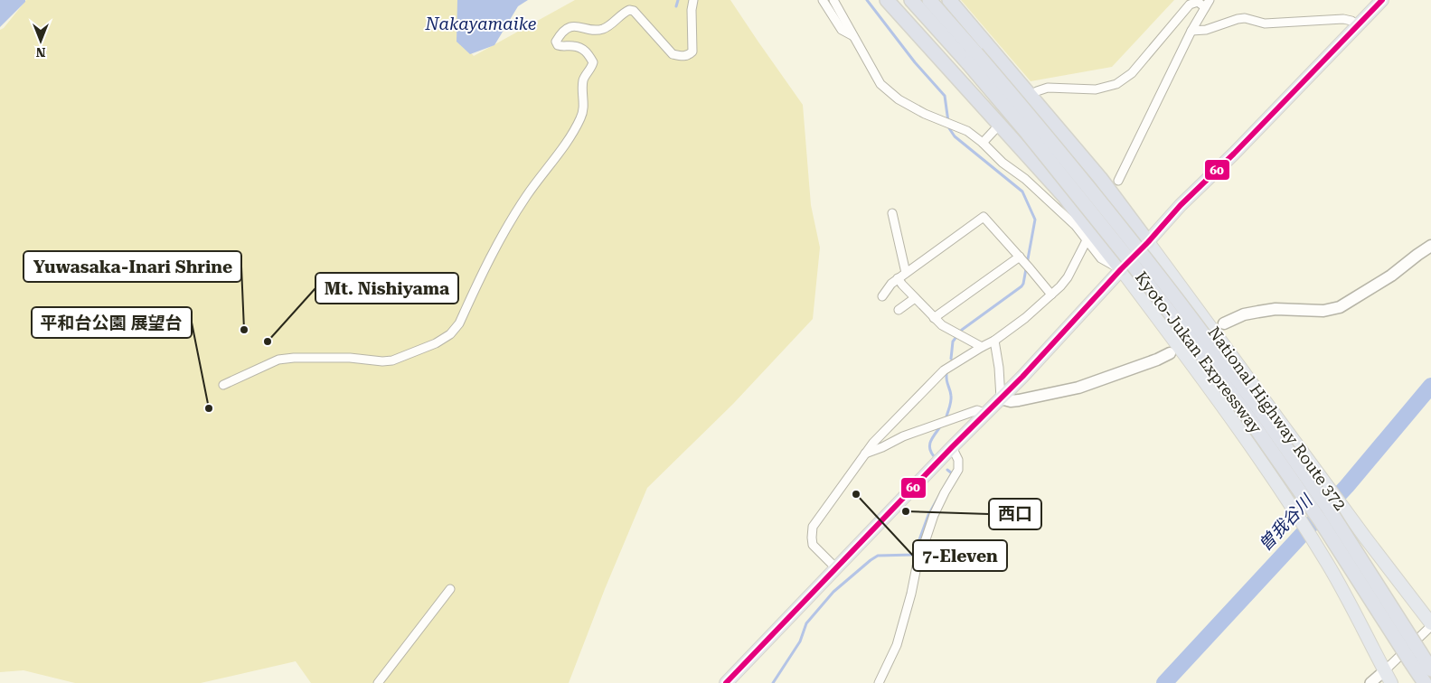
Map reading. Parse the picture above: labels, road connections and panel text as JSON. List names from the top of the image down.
{
  "streets": {
    "highway": ["Kyoto-Jukan Expressway", "National Highway Route 372"]
  },
  "water": ["Nakayamaike", "曽我谷川"],
  "places": [
    "Yuwasaka-Inari Shrine",
    "Mt. Nishiyama",
    "平和台公園 展望台",
    "7-Eleven",
    "西口"
  ],
  "lines": ["transit line 60"],
  "north": "bottom"
}
